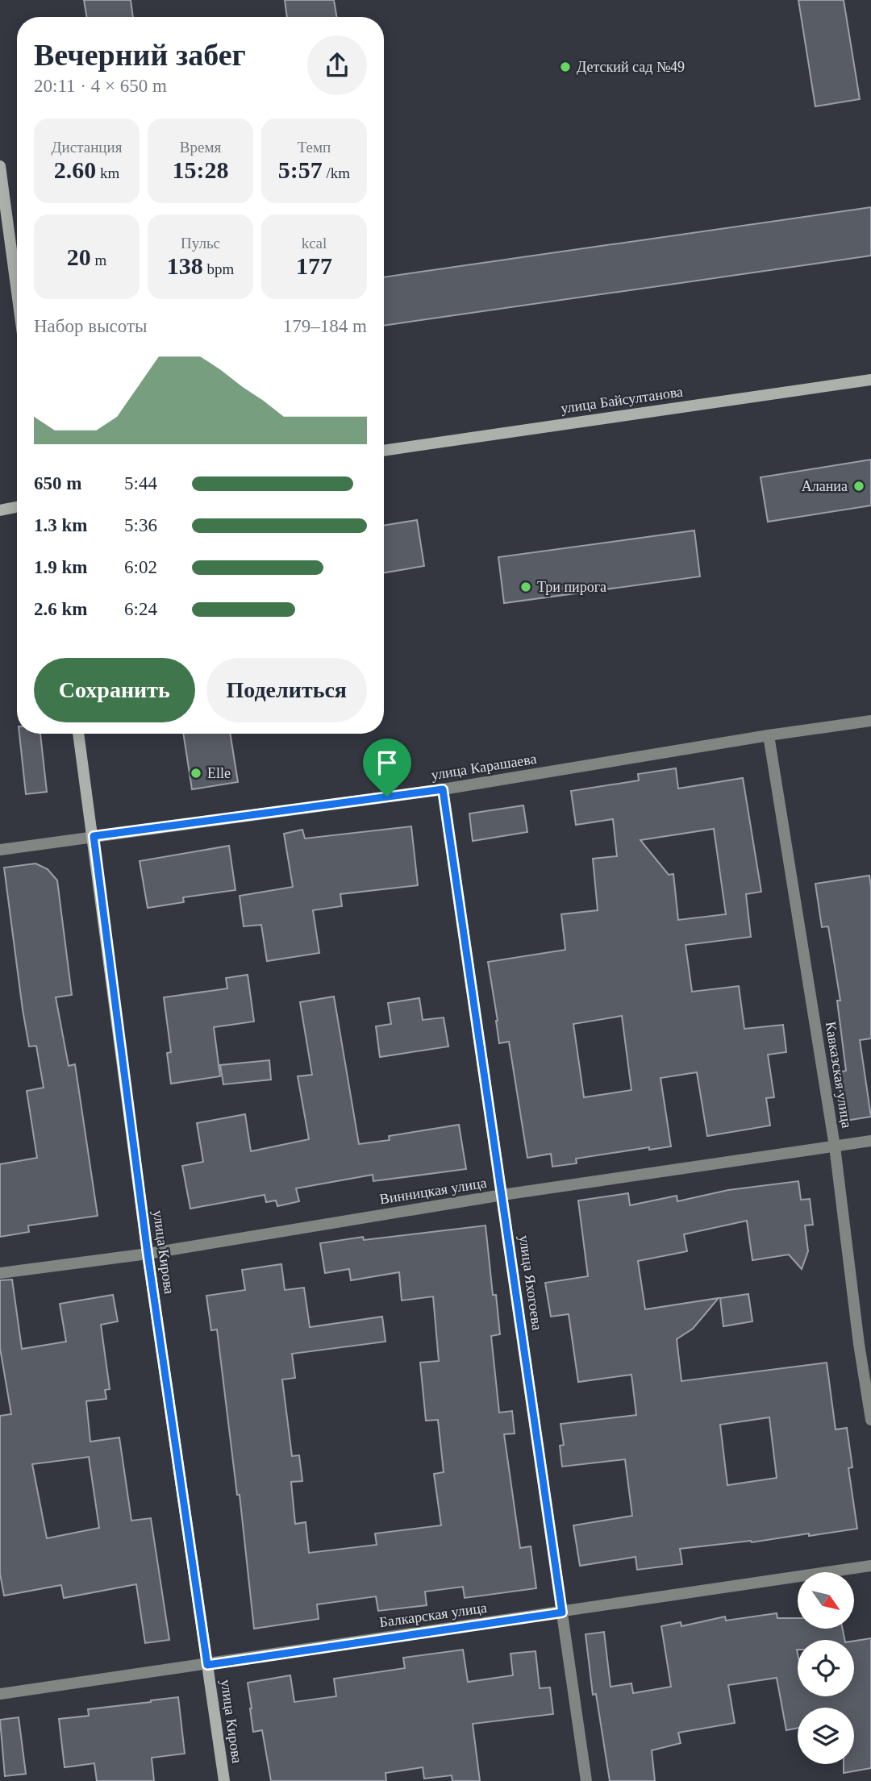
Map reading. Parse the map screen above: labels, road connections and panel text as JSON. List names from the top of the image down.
{
  "streets": {
    "main road": ["улица Байсултанова", "улица Кирова"],
    "street": [
      "улица Карашаева",
      "Кавказская улица",
      "Винницкая улица",
      "улица Яхогоева",
      "Балкарская улица"
    ]
  },
  "crossings": [
    ["улица Карашаева", "Кавказская улица"],
    ["улица Карашаева", "улица Кирова"],
    ["улица Карашаева", "улица Яхогоева"],
    ["Кавказская улица", "Винницкая улица"],
    ["Винницкая улица", "улица Кирова"],
    ["Винницкая улица", "улица Яхогоева"],
    ["улица Кирова", "Балкарская улица"],
    ["улица Яхогоева", "Балкарская улица"]
  ],
  "places": [
    "Детский сад №49",
    "Аланиа",
    "Три пирога",
    "Elle"
  ],
  "north": "bottom right",
  "page": {
    "heading": ["Вечерний забег", "20:11 · 4 × 650 m"],
    "stats": [
      ["Дистанция", "2.60 km"],
      ["Время", "15:28"],
      ["Темп", "5:57 /km"],
      ["20 m"],
      ["Пульс", "138 bpm"],
      ["kcal", "177"]
    ],
    "chart": ["Набор высоты", "179–184 m"],
    "list": [
      {
        "name": "650 m",
        "note": "5:44"
      },
      {
        "name": "1.3 km",
        "note": "5:36"
      },
      {
        "name": "1.9 km",
        "note": "6:02"
      },
      {
        "name": "2.6 km",
        "note": "6:24"
      }
    ],
    "buttons": ["Сохранить", "Поделиться"]
  }
}
